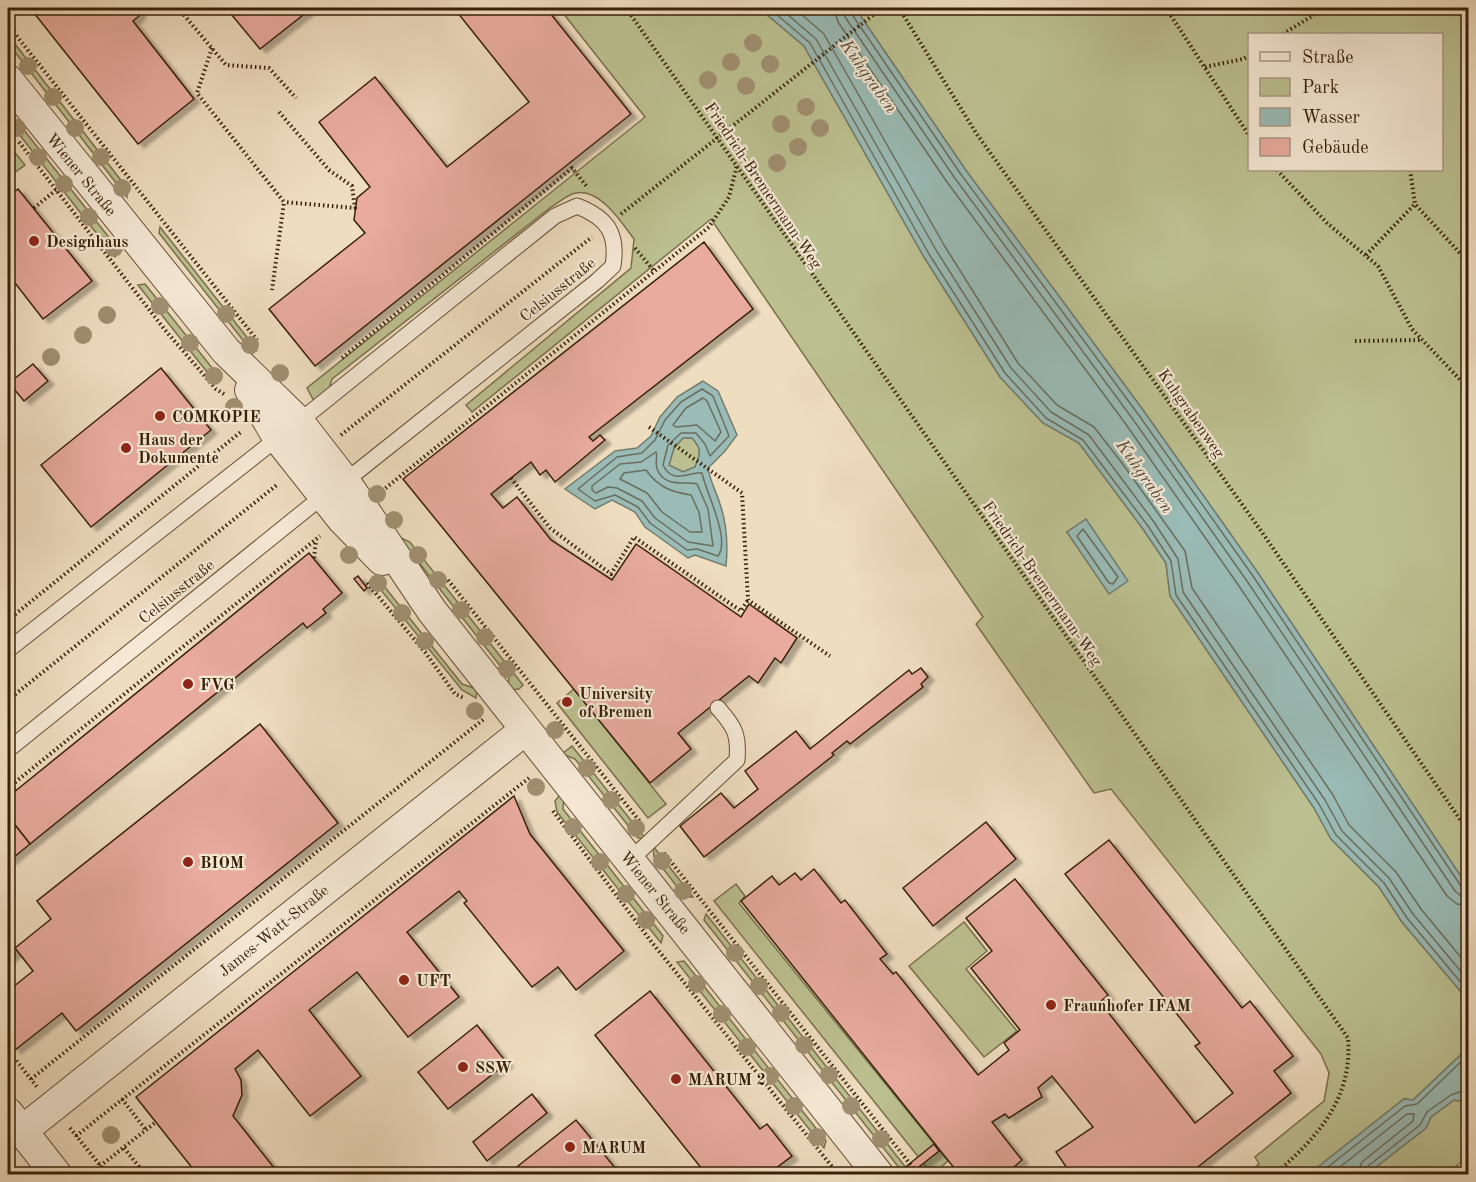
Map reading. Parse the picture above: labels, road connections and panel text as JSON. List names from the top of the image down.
{
  "streets": {
    "street": ["Wiener Straße", "James-Watt-Straße"],
    "lane": ["Celsiusstraße"],
    "path": ["Friedrich-Bremermann-Weg", "Kuhgrabenweg"]
  },
  "crossings": [
    ["Wiener Straße", "Celsiusstraße"],
    ["Wiener Straße", "James-Watt-Straße"]
  ],
  "water": ["Kuhgraben"],
  "places": [
    "Designhaus",
    "COMKOPIE",
    "Haus der Dokumente",
    "FVG",
    "University of Bremen",
    "BIOM",
    "UFT",
    "Fraunhofer IFAM",
    "SSW",
    "MARUM 2",
    "MARUM"
  ],
  "legend": [
    "Straße",
    "Park",
    "Wasser",
    "Gebäude"
  ]
}
